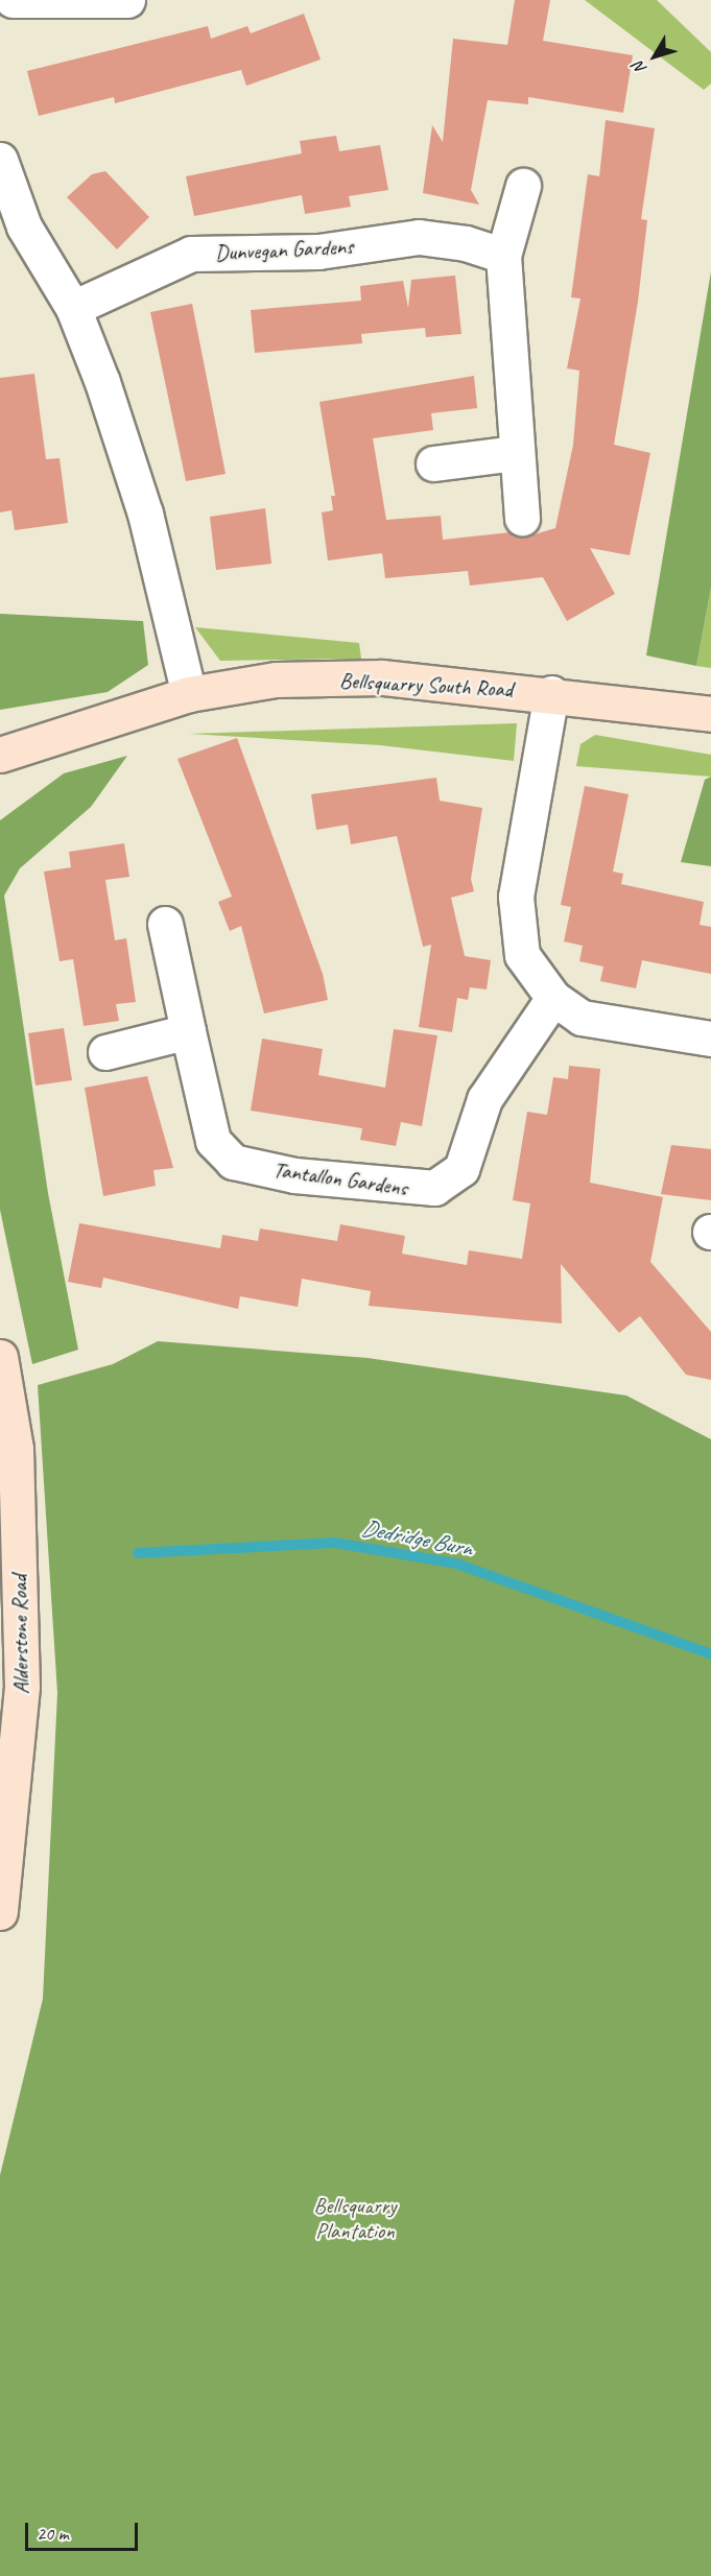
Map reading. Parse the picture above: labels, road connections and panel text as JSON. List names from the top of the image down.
{
  "streets": {
    "street": [
      "Dunvegan Gardens",
      "Bellsquarry South Road",
      "Tantallon Gardens",
      "Alderstone Road"
    ]
  },
  "water": ["Dedridge Burn"],
  "parks": ["Bellsquarry Plantation"],
  "scale_bar": "20 m",
  "north": "bottom left"
}
